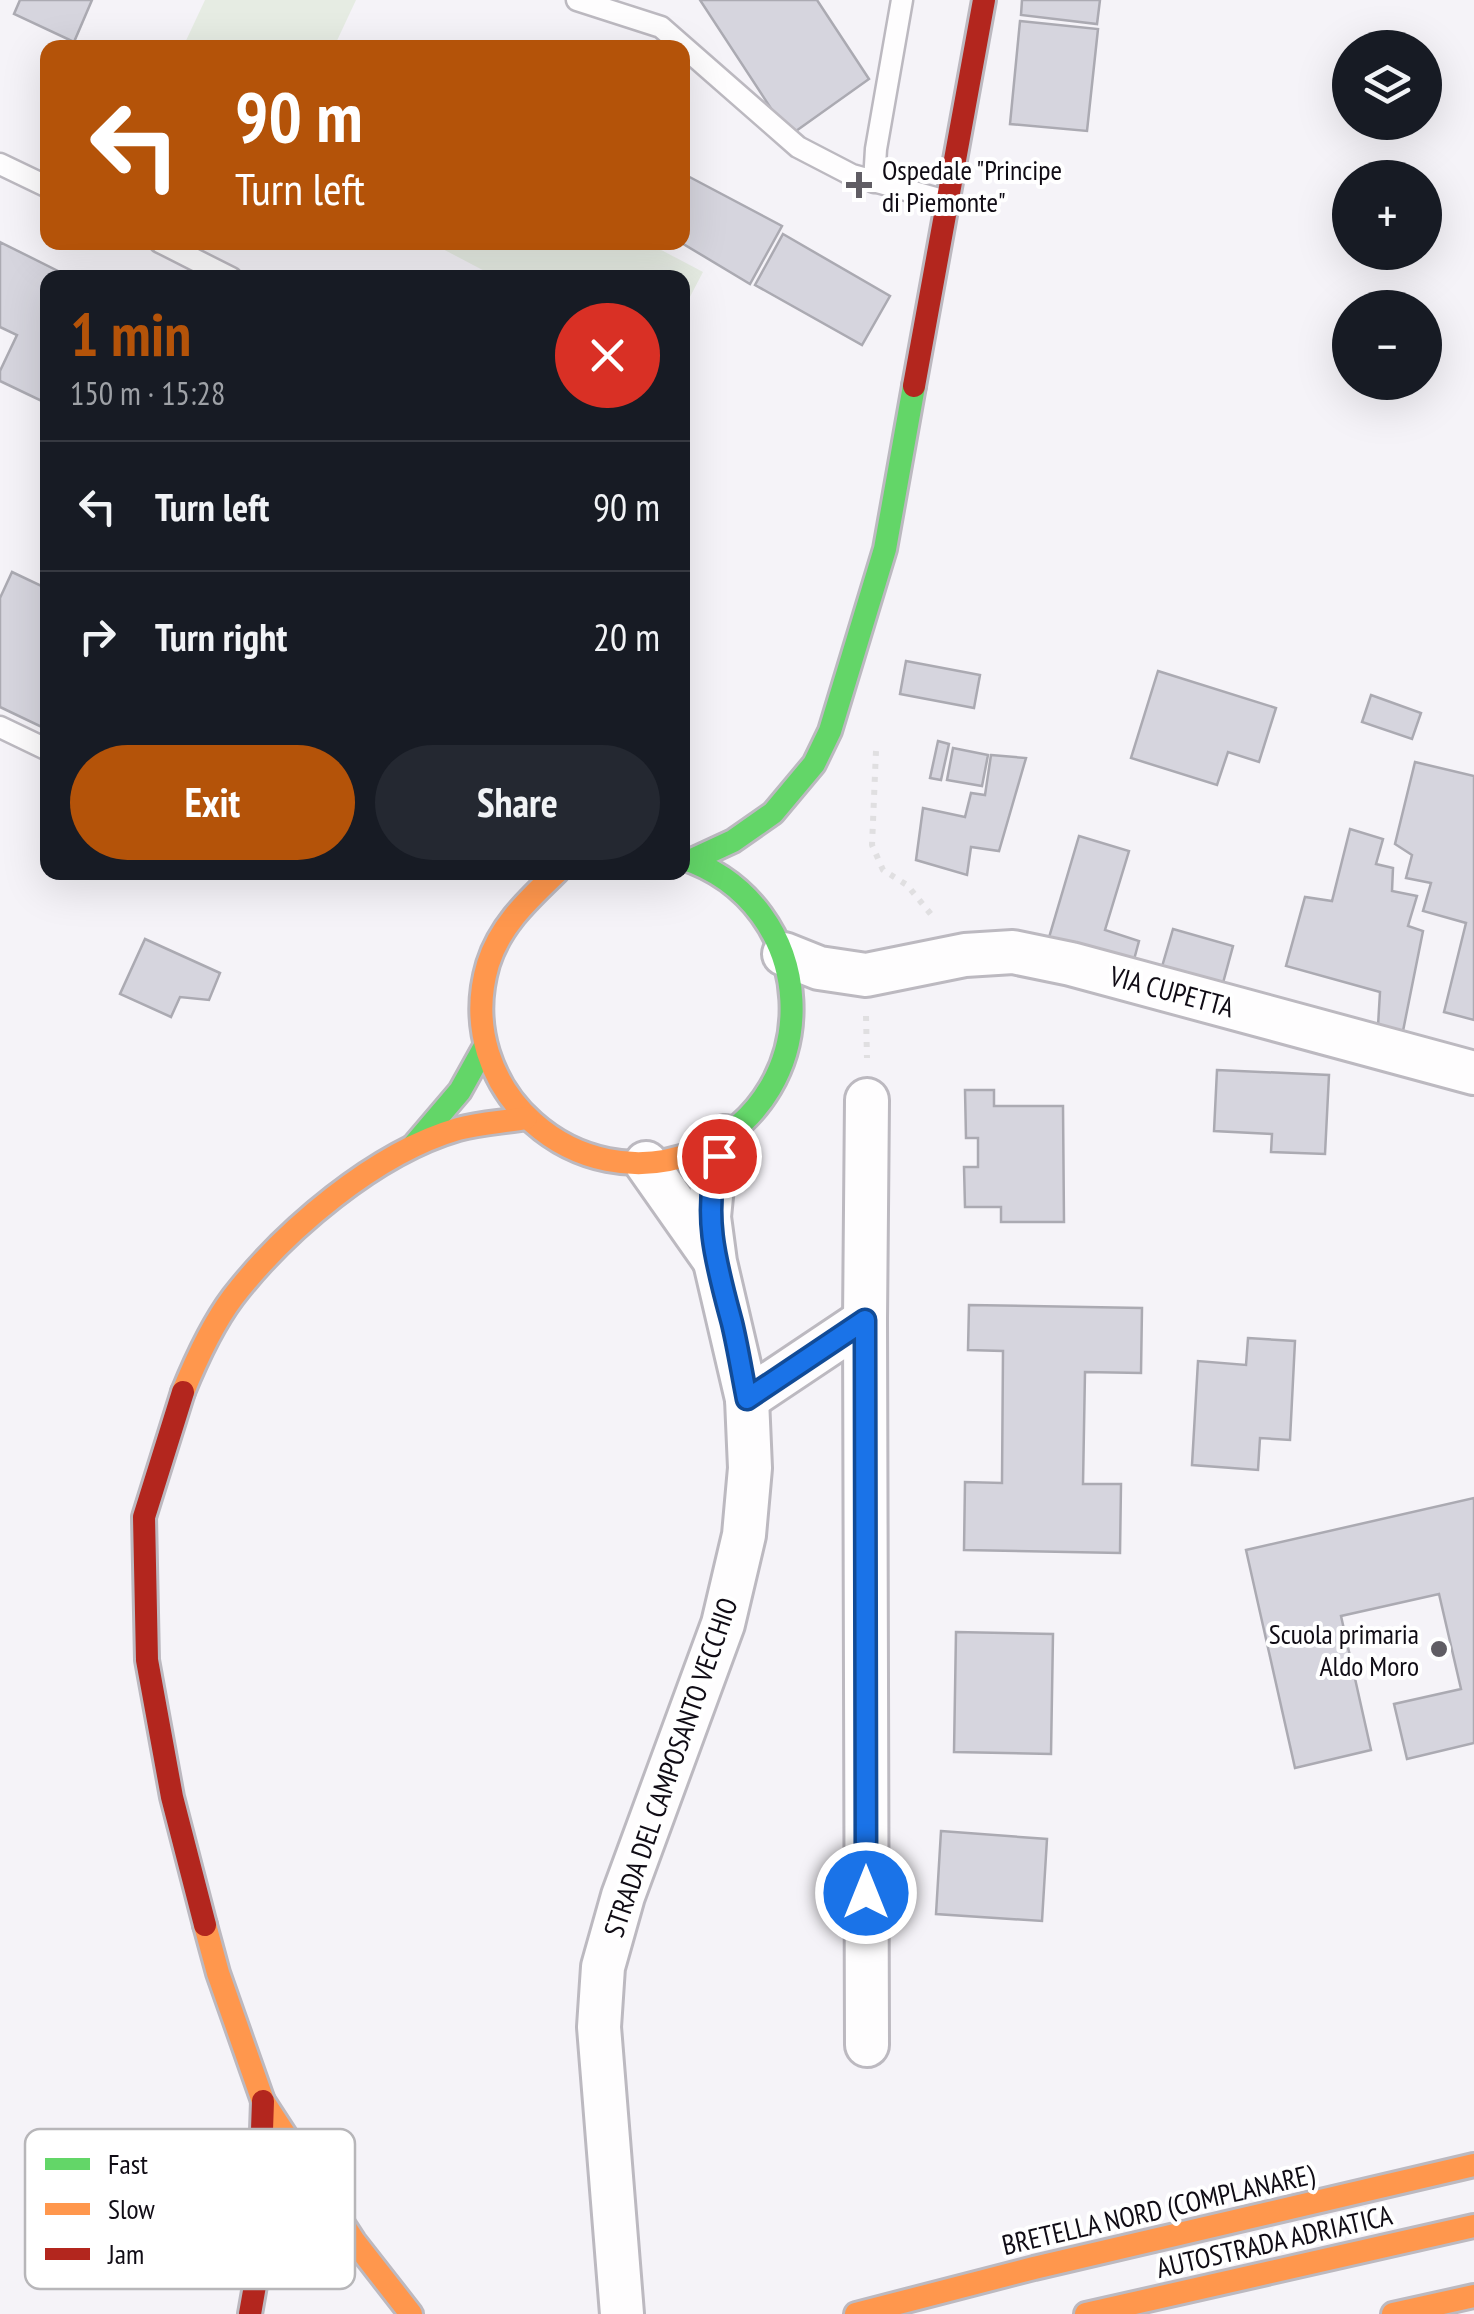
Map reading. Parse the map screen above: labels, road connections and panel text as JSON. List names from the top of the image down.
{
  "streets": {
    "main road": ["BRETELLA NORD (COMPLANARE)", "AUTOSTRADA ADRIATICA"],
    "street": ["VIA CUPETTA", "STRADA DEL CAMPOSANTO VECCHIO"]
  },
  "places": {
    "health": ["Ospedale \"Principe di Piemonte\""],
    "other": ["Scuola primaria Aldo Moro"]
  },
  "legend": ["Fast", "Slow", "Jam"],
  "page": {
    "map_buttons": ["+", "−"],
    "turn": ["90 m", "Turn left"],
    "heading": ["1 min", "150 m · 15:28"],
    "list": [
      {
        "name": "Turn left",
        "value": "90 m"
      },
      {
        "name": "Turn right",
        "value": "20 m"
      }
    ],
    "buttons": ["Exit", "Share"]
  }
}
